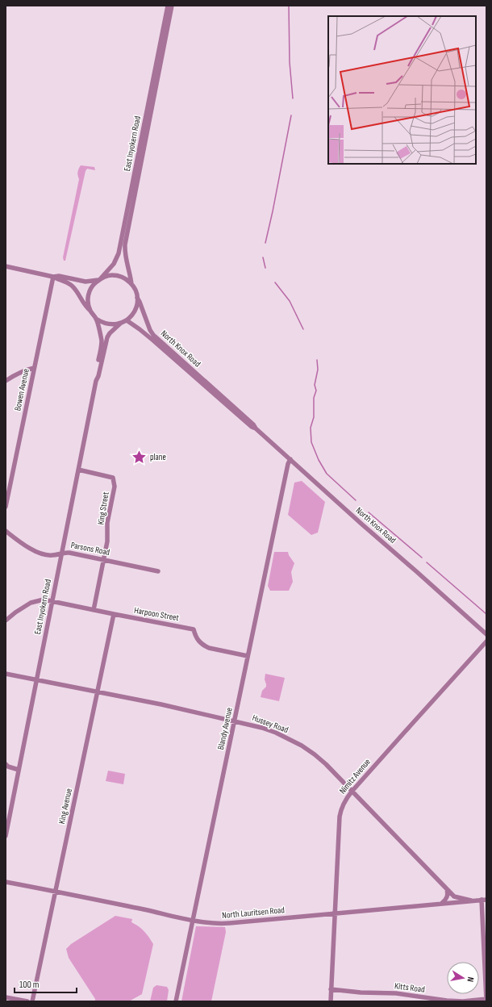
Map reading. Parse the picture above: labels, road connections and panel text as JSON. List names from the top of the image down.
{
  "streets": {
    "street": [
      "East Inyokern Road",
      "North Knox Road",
      "Bowen Avenue",
      "King Street",
      "Parsons Road",
      "Harpoon Street",
      "Hussey Road",
      "Blandy Avenue",
      "Nimitz Avenue",
      "King Avenue",
      "North Lauritsen Road",
      "Kitts Road"
    ]
  },
  "crossings": [
    ["East Inyokern Road", "North Knox Road"],
    ["East Inyokern Road", "King Street"],
    ["East Inyokern Road", "Parsons Road"],
    ["East Inyokern Road", "Harpoon Street"],
    ["East Inyokern Road", "Hussey Road"],
    ["North Knox Road", "Blandy Avenue"],
    ["King Street", "Parsons Road"],
    ["King Street", "Harpoon Street"],
    ["Harpoon Street", "Blandy Avenue"],
    ["Harpoon Street", "King Avenue"],
    ["Hussey Road", "Blandy Avenue"],
    ["Hussey Road", "Nimitz Avenue"],
    ["Hussey Road", "King Avenue"],
    ["Hussey Road", "North Lauritsen Road"],
    ["Blandy Avenue", "North Lauritsen Road"],
    ["Nimitz Avenue", "North Lauritsen Road"],
    ["Nimitz Avenue", "Kitts Road"],
    ["King Avenue", "North Lauritsen Road"]
  ],
  "places": {
    "place": ["plane"]
  },
  "scale_bar": "100 m",
  "north": "right"
}
